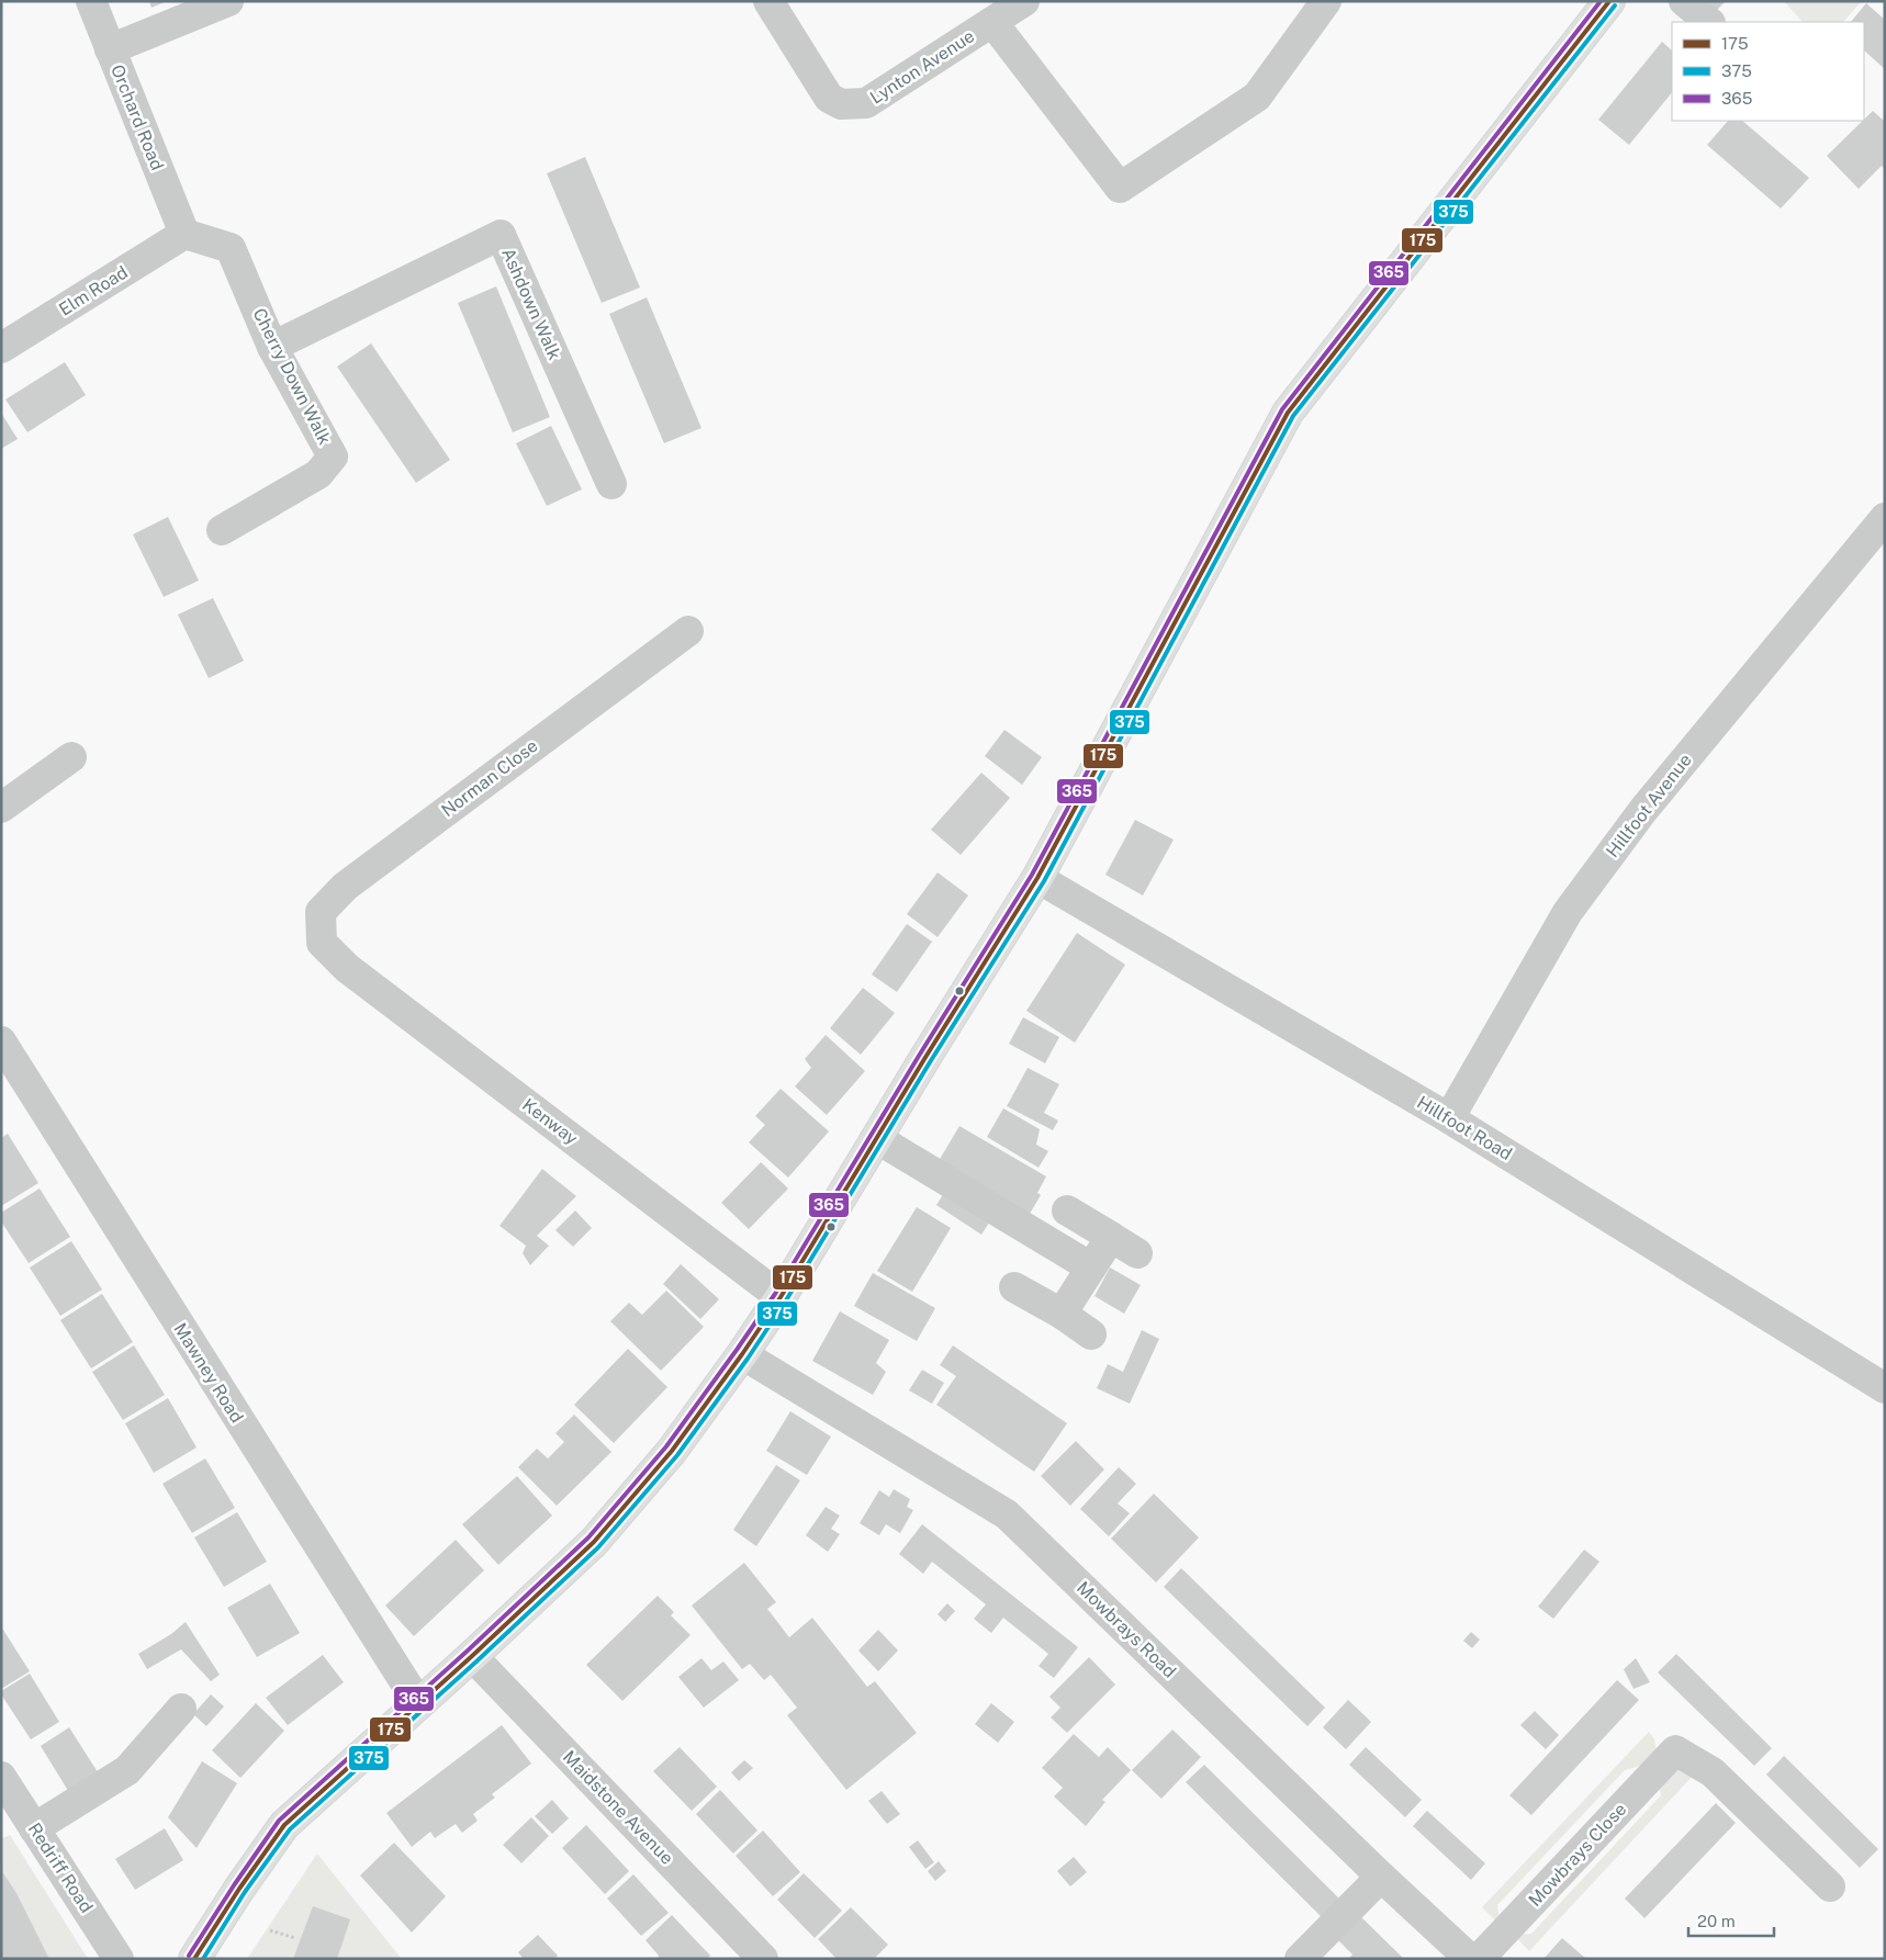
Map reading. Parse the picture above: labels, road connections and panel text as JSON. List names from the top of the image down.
{
  "streets": {
    "street": [
      "Lynton Avenue",
      "Orchard Road",
      "Elm Road",
      "Ashdown Walk",
      "Cherry Down Walk",
      "Norman Close",
      "Hillfoot Avenue",
      "Kenway",
      "Hillfoot Road",
      "Mawney Road",
      "Mowbrays Road",
      "Maidstone Avenue",
      "Mowbrays Close",
      "Redriff Road"
    ]
  },
  "crossings": [
    ["Orchard Road", "Elm Road"],
    ["Orchard Road", "Cherry Down Walk"],
    ["Elm Road", "Cherry Down Walk"],
    ["Ashdown Walk", "Cherry Down Walk"],
    ["Norman Close", "Kenway"],
    ["Hillfoot Avenue", "Hillfoot Road"]
  ],
  "lines": ["transit line 175", "transit line 365", "transit line 375"],
  "legend": ["175", "375", "365"],
  "scale_bar": "20 m"
}
